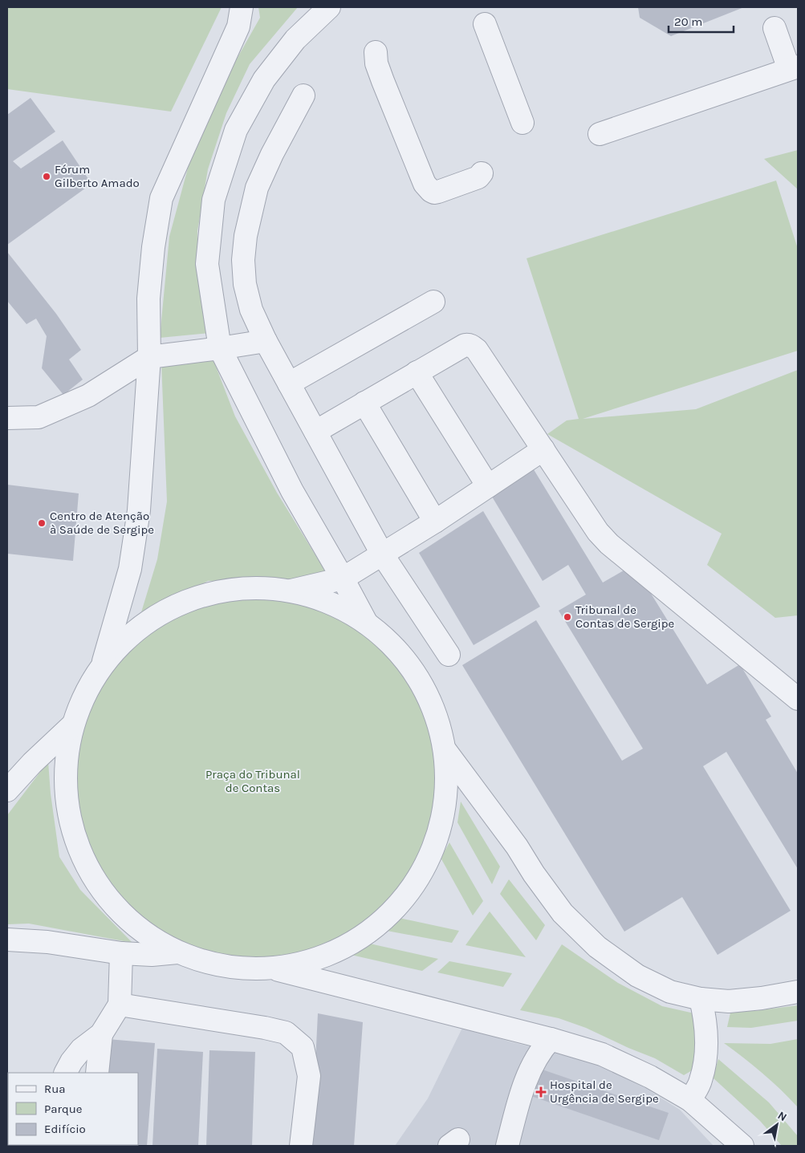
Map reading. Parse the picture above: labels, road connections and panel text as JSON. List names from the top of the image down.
{
  "parks": ["Praça do Tribunal de Contas"],
  "places": {
    "other": ["Fórum Gilberto Amado", "Centro de Atenção à Saúde de Sergipe", "Tribunal de Contas de Sergipe"],
    "health": ["Hospital de Urgência de Sergipe"]
  },
  "legend": ["Rua", "Parque", "Edifício"],
  "scale_bar": "20 m",
  "north": "top right"
}
